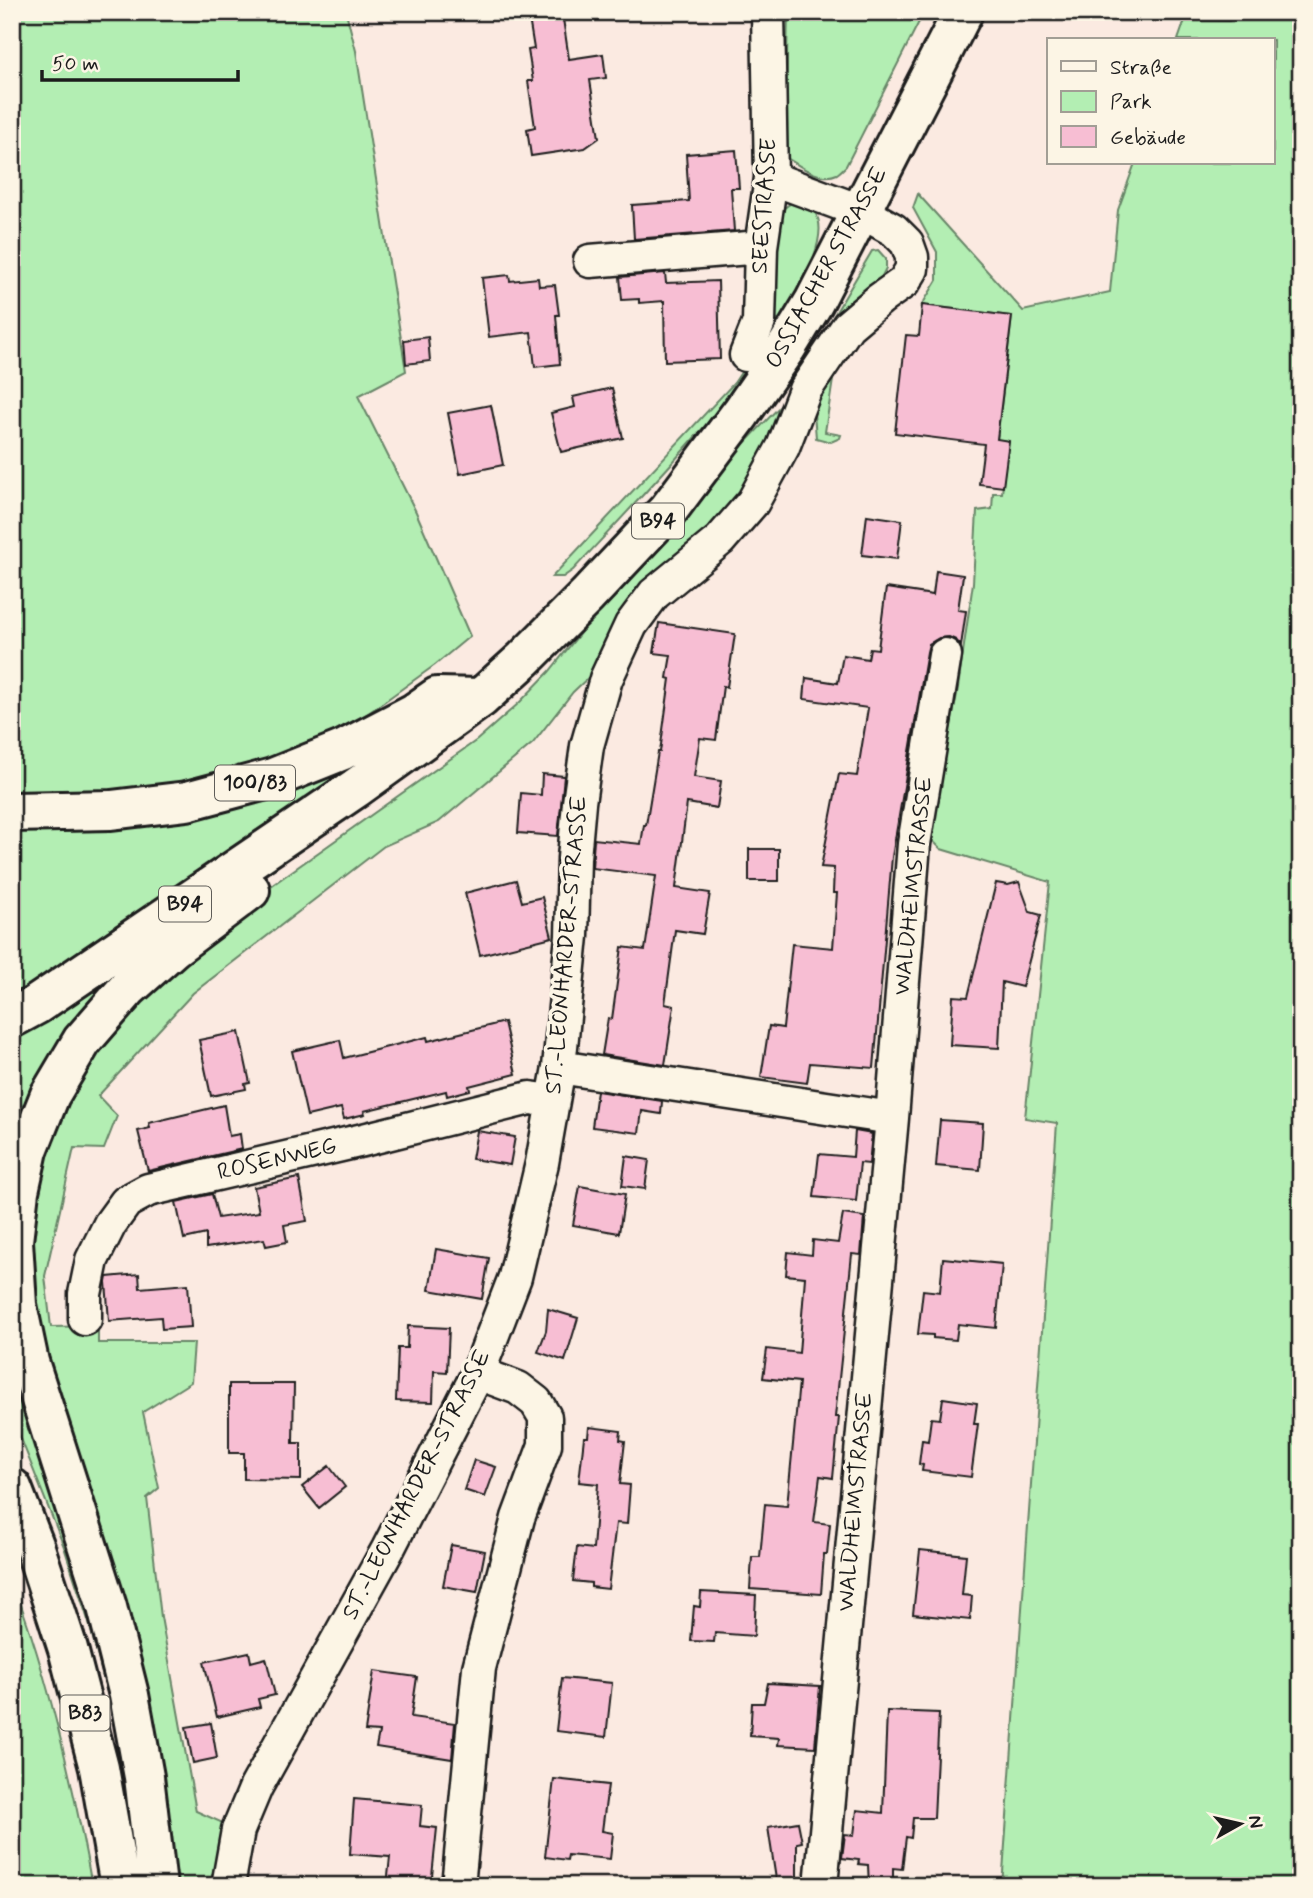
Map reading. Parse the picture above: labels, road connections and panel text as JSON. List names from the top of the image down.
{
  "streets": {
    "main road": [
      "OSSIACHER STRASSE",
      "B94",
      "100/83",
      "B83"
    ],
    "street": [
      "SEESTRASSE",
      "WALDHEIMSTRASSE",
      "ST.-LEONHARDER-STRASSE",
      "ROSENWEG"
    ]
  },
  "crossings": [
    ["SEESTRASSE", "ST.-LEONHARDER-STRASSE"],
    ["OSSIACHER STRASSE", "B94"],
    ["OSSIACHER STRASSE", "100/83"],
    ["OSSIACHER STRASSE", "ST.-LEONHARDER-STRASSE"],
    ["ST.-LEONHARDER-STRASSE", "ROSENWEG"]
  ],
  "legend": ["Straße", "Park", "Gebäude"],
  "scale_bar": "50 m",
  "north": "right"
}
